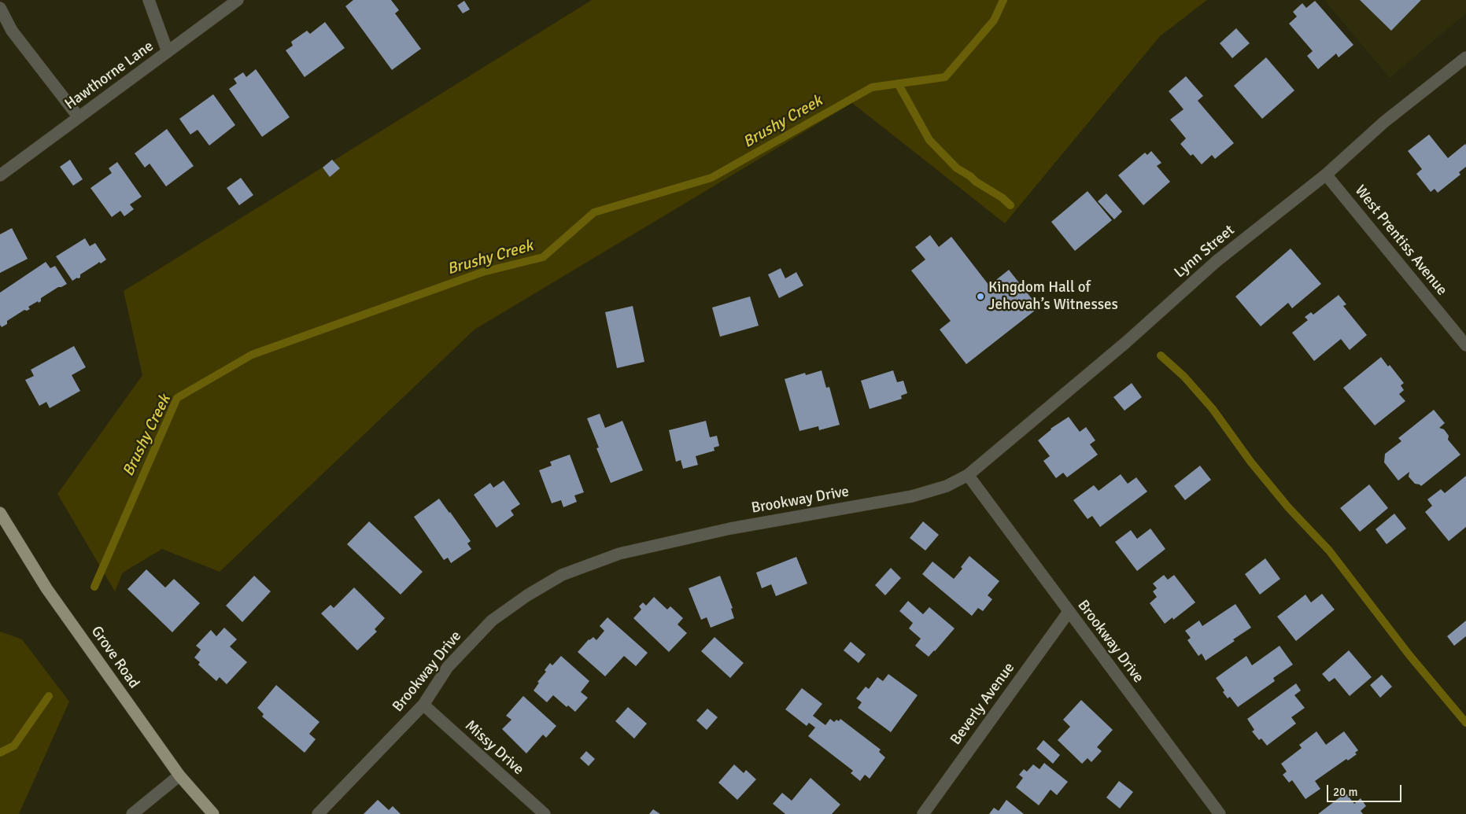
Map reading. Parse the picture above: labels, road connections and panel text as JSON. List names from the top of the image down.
{
  "streets": {
    "main road": ["Grove Road"],
    "street": [
      "Hawthorne Lane",
      "West Prentiss Avenue",
      "Lynn Street",
      "Brookway Drive",
      "Beverly Avenue",
      "Missy Drive"
    ]
  },
  "crossings": [
    ["West Prentiss Avenue", "Lynn Street"],
    ["Lynn Street", "Brookway Drive"],
    ["Brookway Drive", "Beverly Avenue"],
    ["Brookway Drive", "Missy Drive"]
  ],
  "water": ["Brushy Creek"],
  "places": ["Kingdom Hall of Jehovah’s Witnesses"],
  "scale_bar": "20 m"
}
